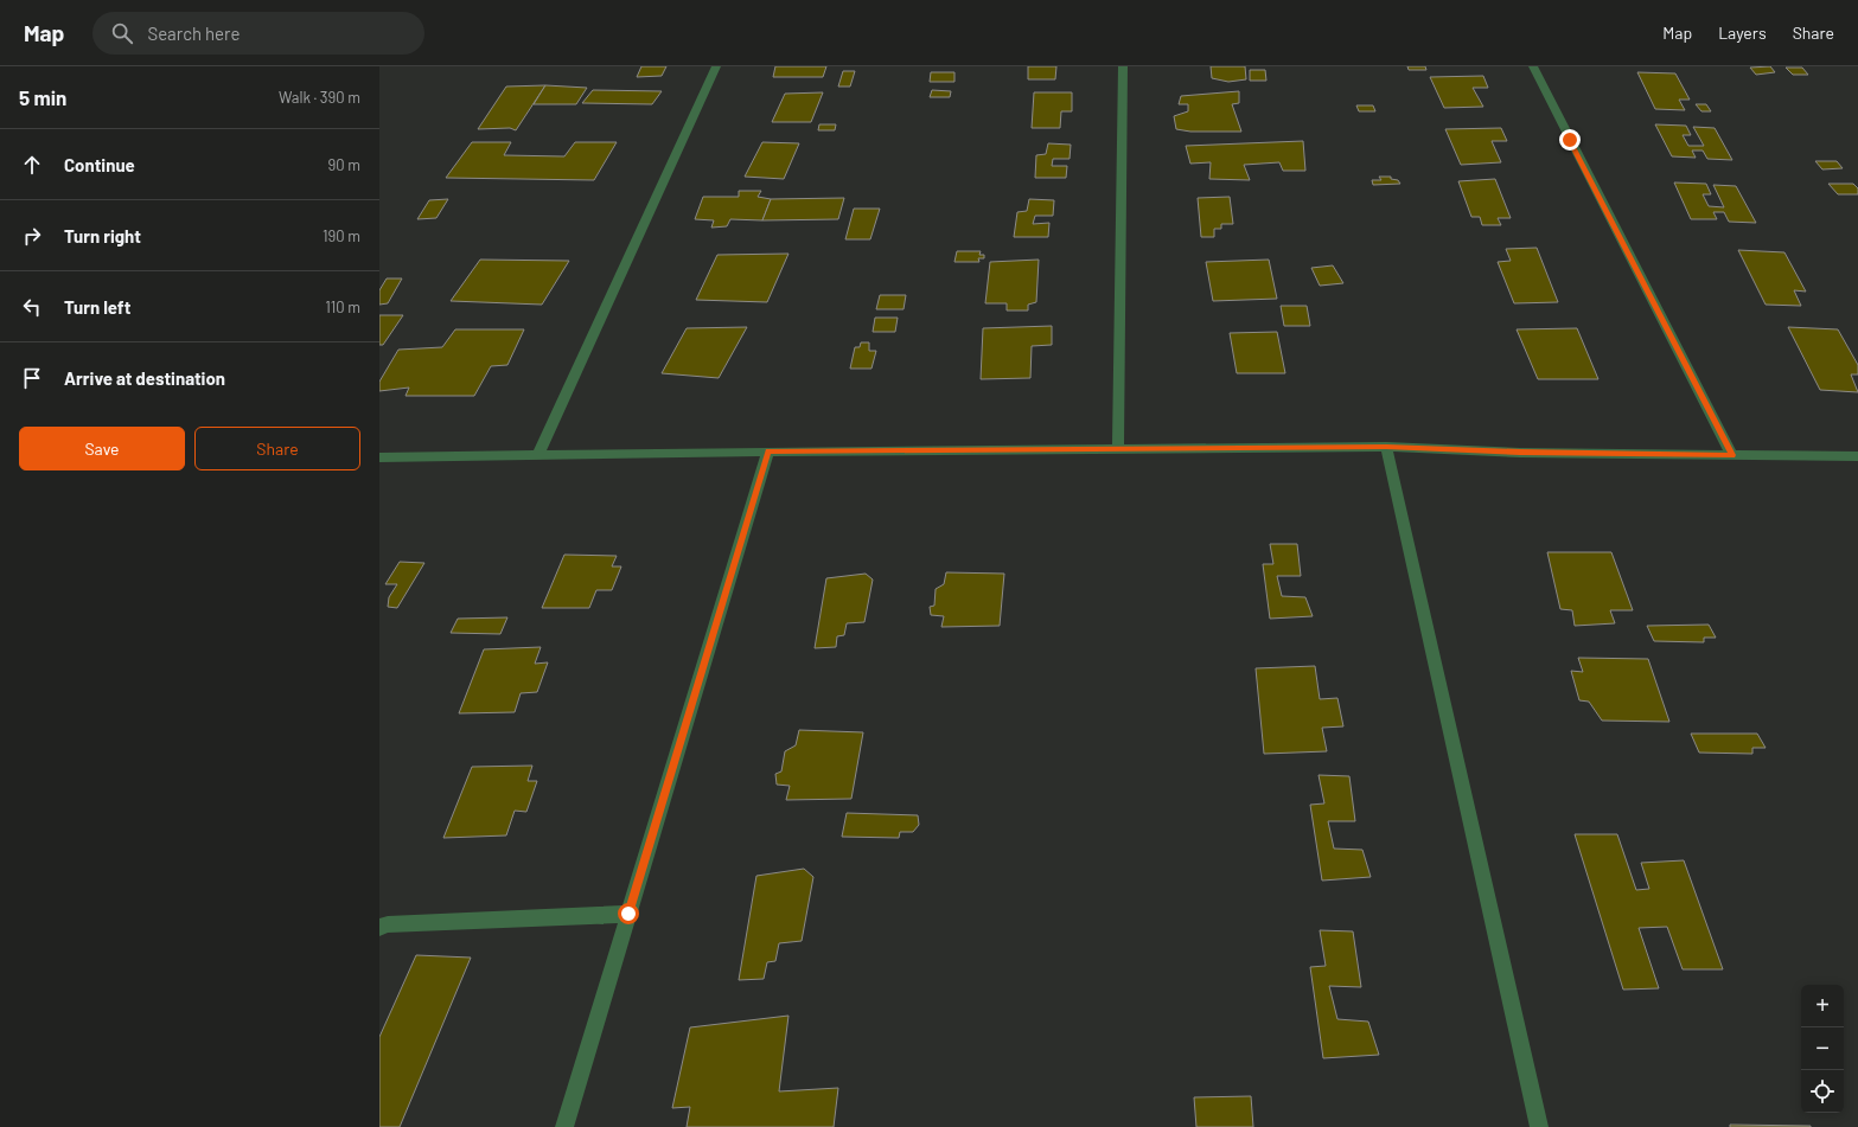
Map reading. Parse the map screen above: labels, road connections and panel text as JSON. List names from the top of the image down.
{
  "page": {
    "header": "Map",
    "search": "Search here",
    "nav": ["Map", "Layers", "Share"],
    "heading": ["5 min", "Walk · 390 m"],
    "list": [
      ["Continue", "90 m"],
      ["Turn right", "190 m"],
      ["Turn left", "110 m"],
      "Arrive at destination"
    ],
    "buttons": ["Save", "Share"],
    "map_buttons": ["+", "−"]
  }
}
